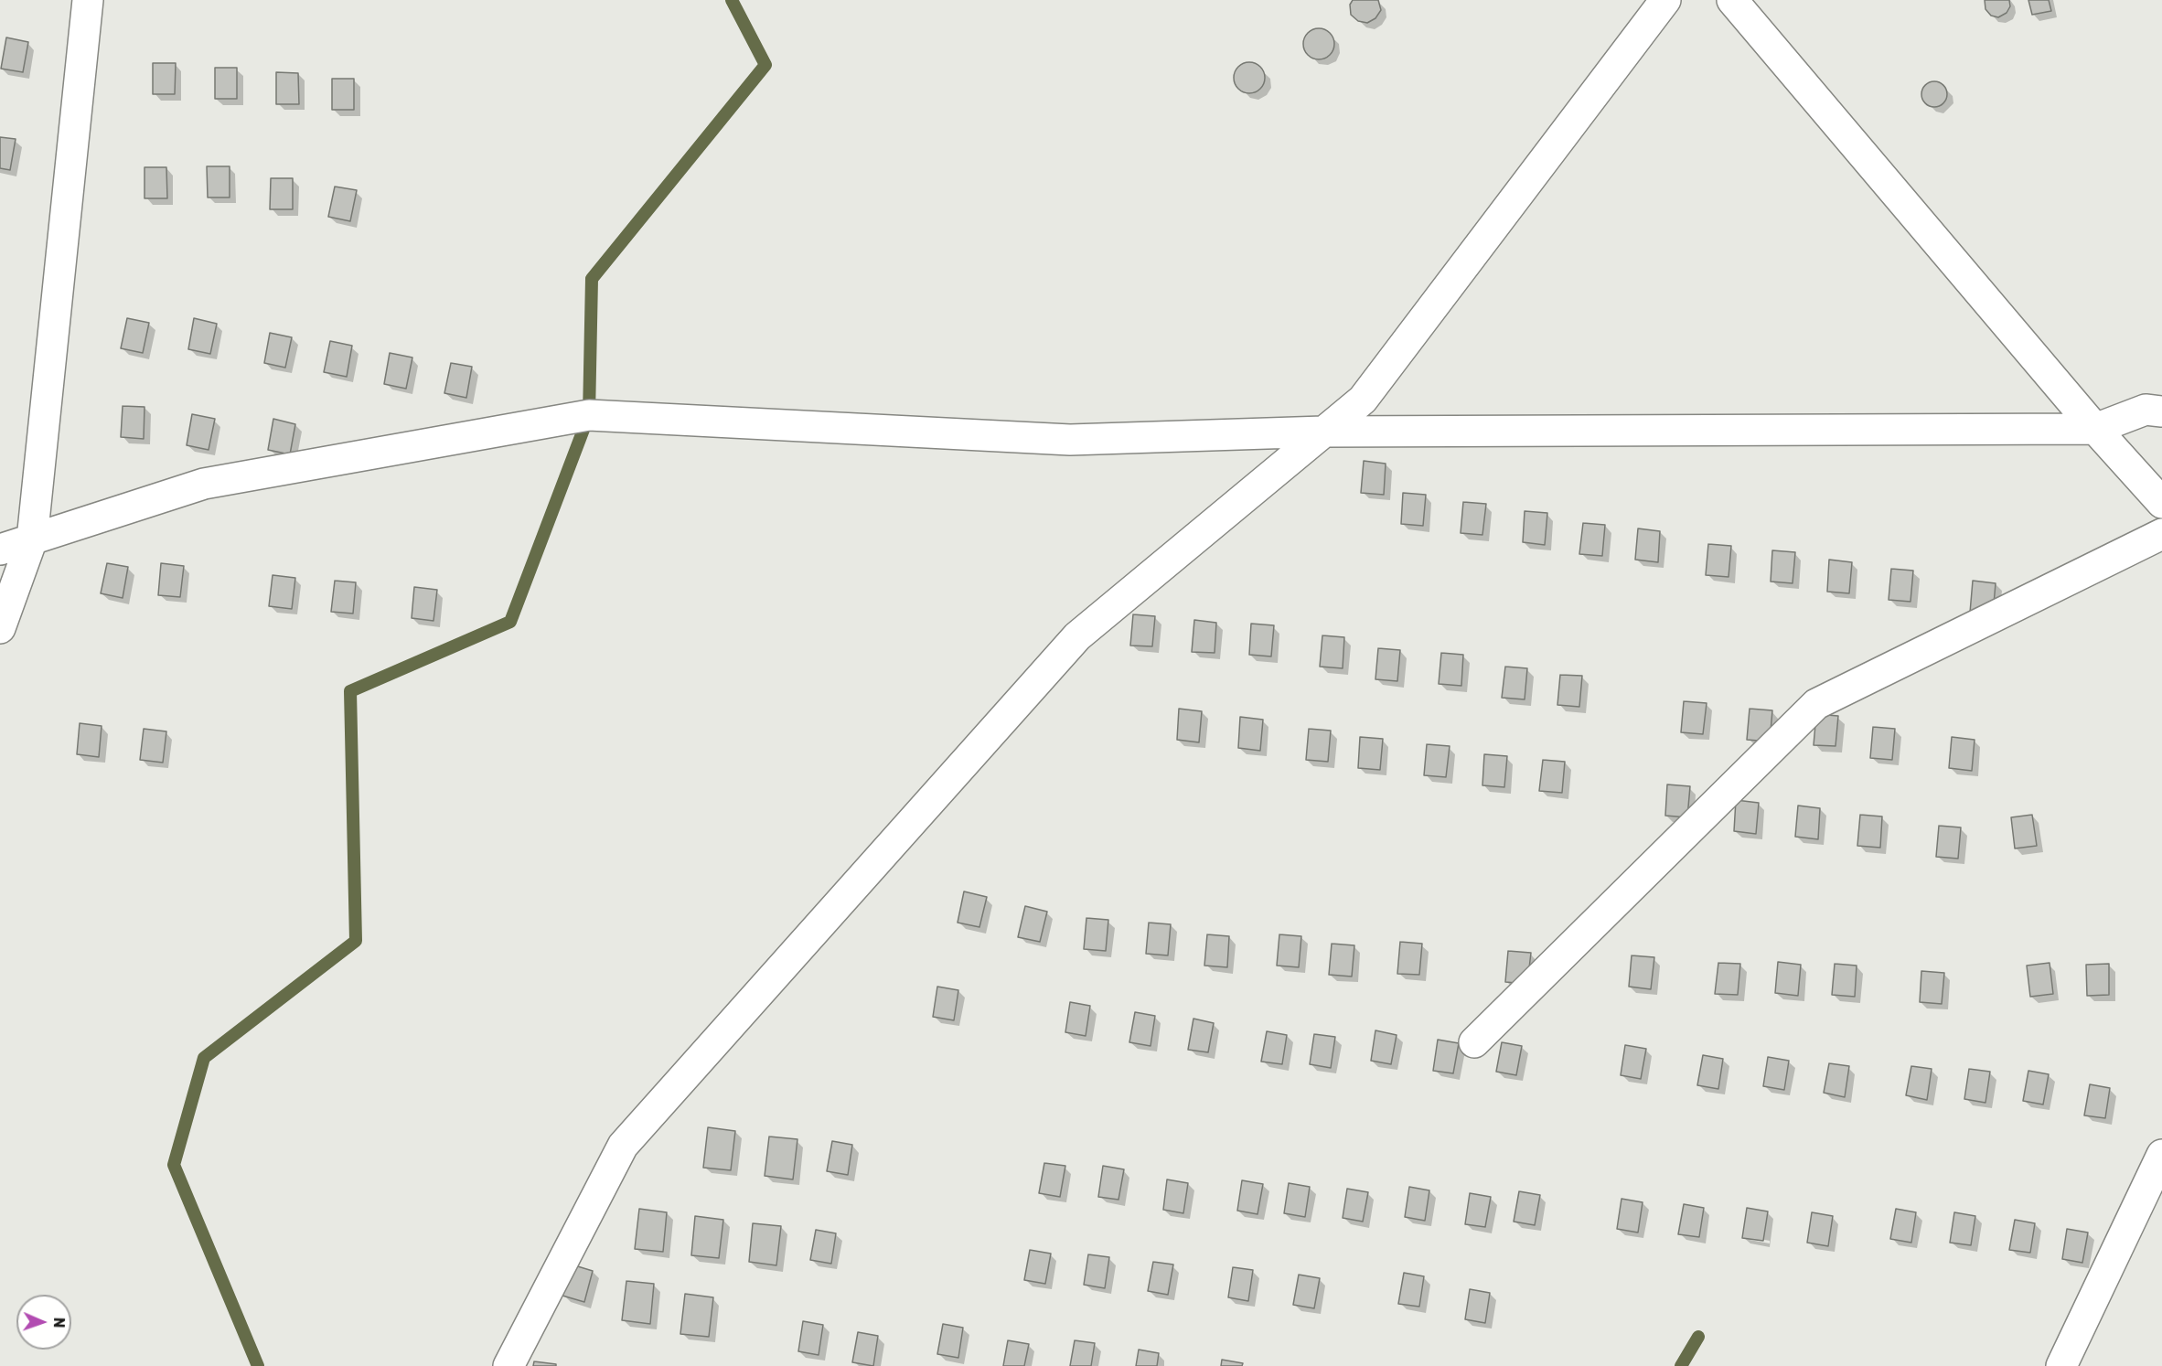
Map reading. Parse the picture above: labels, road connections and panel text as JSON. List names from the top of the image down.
{
  "north": "right"
}
